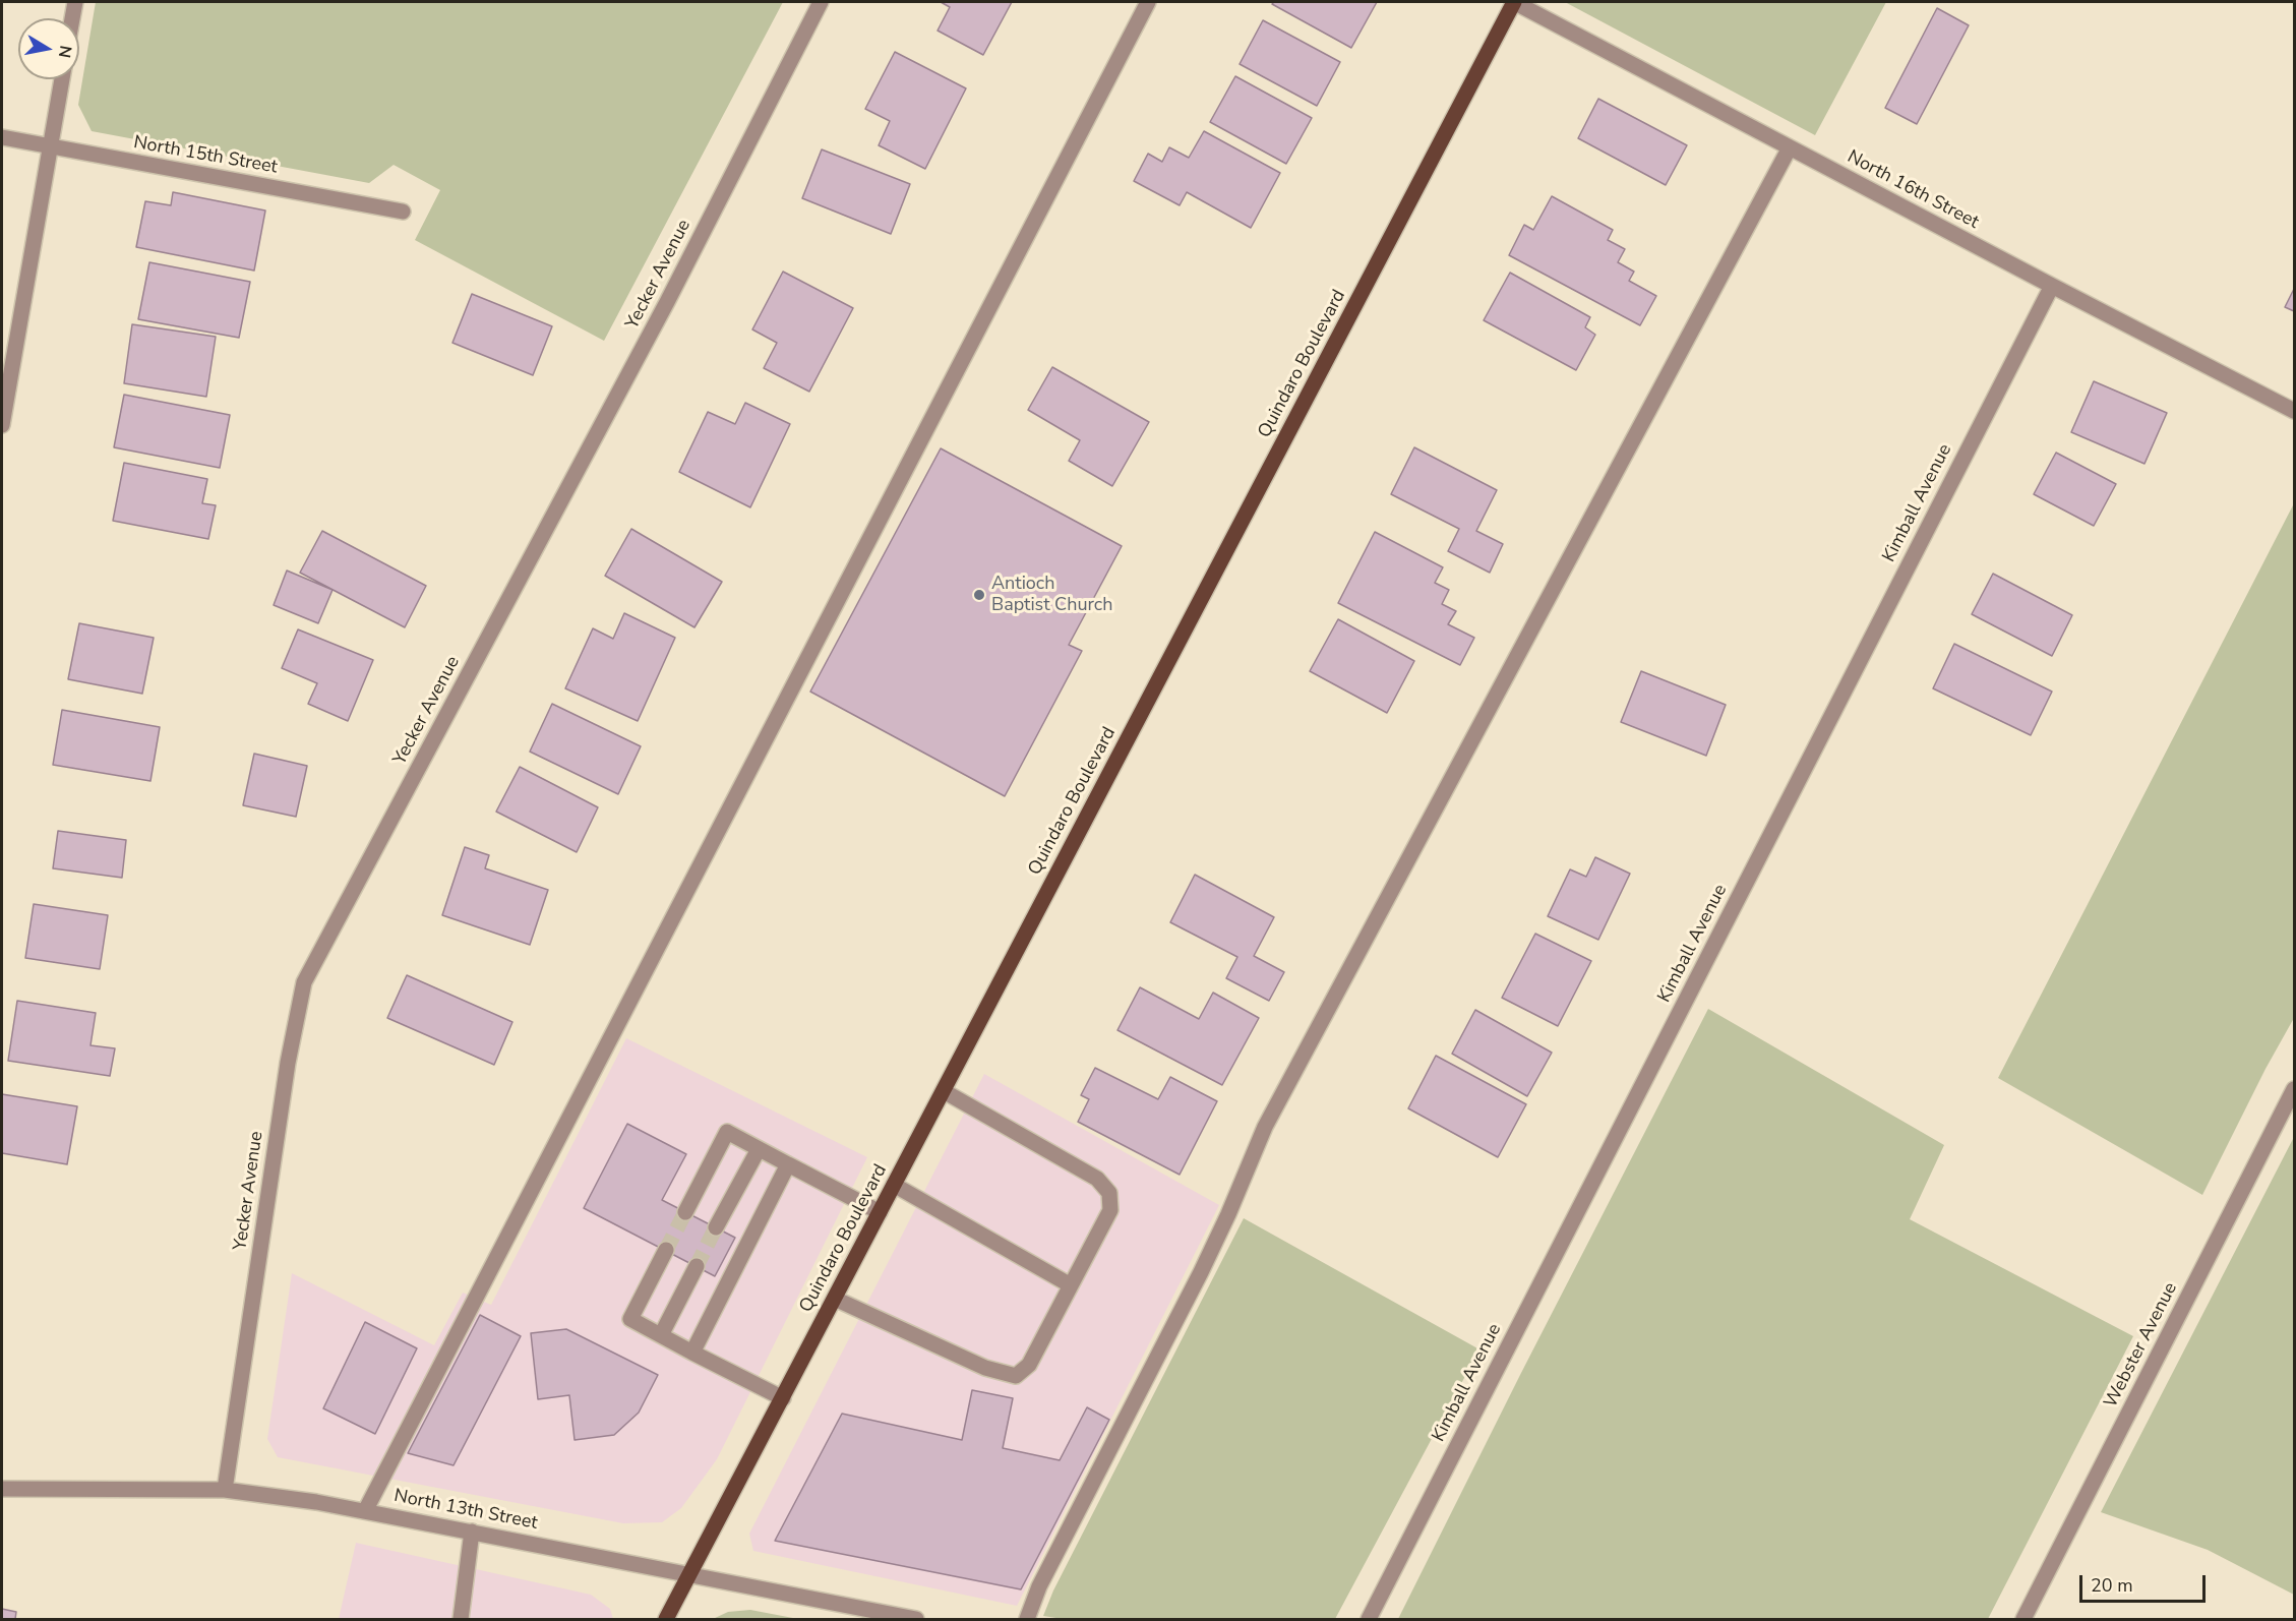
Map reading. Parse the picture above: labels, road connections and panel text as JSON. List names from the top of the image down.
{
  "streets": {
    "main road": ["Quindaro Boulevard"],
    "street": [
      "North 15th Street",
      "North 16th Street",
      "Yecker Avenue",
      "Kimball Avenue",
      "Webster Avenue",
      "North 13th Street"
    ]
  },
  "crossings": [
    ["North 16th Street", "Quindaro Boulevard"],
    ["North 16th Street", "Kimball Avenue"],
    ["Yecker Avenue", "North 13th Street"],
    ["Quindaro Boulevard", "North 13th Street"]
  ],
  "places": ["Antioch Baptist Church"],
  "scale_bar": "20 m",
  "north": "right"
}
